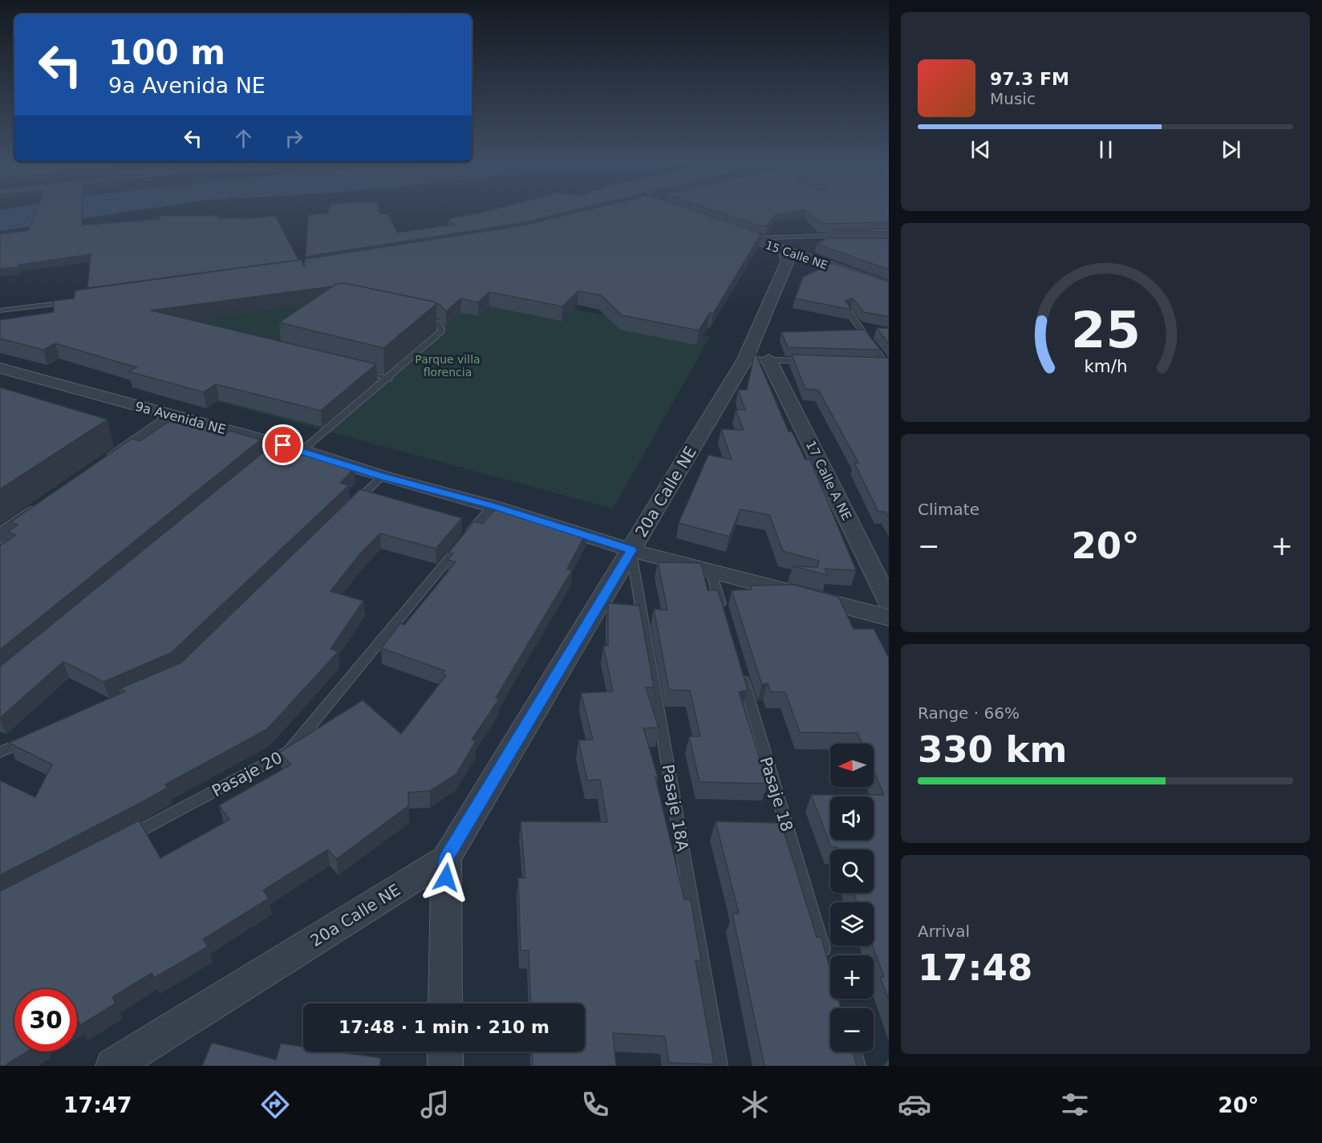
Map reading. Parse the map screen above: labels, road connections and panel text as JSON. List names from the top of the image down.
{
  "streets": {
    "street": [
      "15 Calle NE",
      "9a Avenida NE",
      "17 Calle A NE",
      "20a Calle NE"
    ],
    "lane": ["Pasaje 20", "Pasaje 18", "Pasaje 18A"]
  },
  "crossings": [
    ["15 Calle NE", "20a Calle NE"],
    ["9a Avenida NE", "20a Calle NE"],
    ["9a Avenida NE", "Pasaje 20"],
    ["9a Avenida NE", "Pasaje 18A"],
    ["17 Calle A NE", "20a Calle NE"],
    ["20a Calle NE", "Pasaje 18A"]
  ],
  "parks": ["Parque villa florencia"],
  "north": "left",
  "page": {
    "turn": ["100 m", "9a Avenida NE"],
    "song": ["97.3 FM", "Music"],
    "tile": [
      "Climate",
      ["Range · 66%", "330 km"],
      ["Arrival", "17:48"]
    ],
    "heat": ["−", "20°", "+"],
    "map_buttons": ["+", "−"],
    "limit": "30",
    "trip": "17:48 · 1 min · 210 m",
    "tabs": ["17:47", "20°"],
    "gauge": ["25", "km/h"]
  }
}
